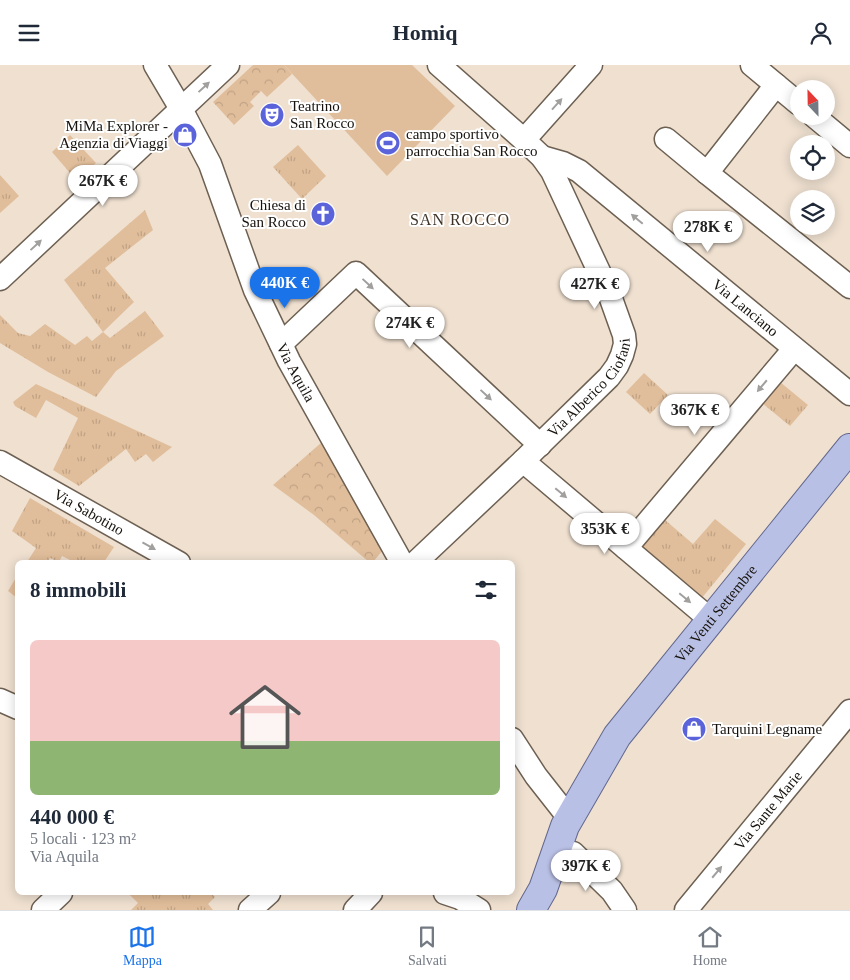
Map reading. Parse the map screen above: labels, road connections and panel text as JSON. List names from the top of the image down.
{
  "streets": {
    "main road": ["Via Venti Settembre"],
    "street": [
      "Via Lanciano",
      "Via Aquila",
      "Via Alberico Ciofani",
      "Via Sabotino",
      "Via Sante Marie"
    ]
  },
  "crossings": [
    ["Via Lanciano", "Via Alberico Ciofani"]
  ],
  "one_way": ["Via Sabotino", "Via Sante Marie"],
  "districts": ["SAN ROCCO"],
  "places": {
    "theatre": ["Teatrino San Rocco"],
    "shop": ["MiMa Explorer - Agenzia di Viaggi", "Tarquini Legname"],
    "sports": ["campo sportivo parrocchia San Rocco"],
    "church": ["Chiesa di San Rocco"]
  },
  "north": "top",
  "page": {
    "header": "Homiq",
    "price": [
      "267K €",
      "278K €",
      "440K €",
      "427K €",
      "274K €",
      "367K €",
      "353K €",
      "397K €"
    ],
    "heading": "8 immobili",
    "list": [
      {
        "name": "440 000 €",
        "note": "5 locali · 123 m² · Via Aquila"
      }
    ],
    "tabs": ["Mappa", "Salvati", "Home"]
  }
}
